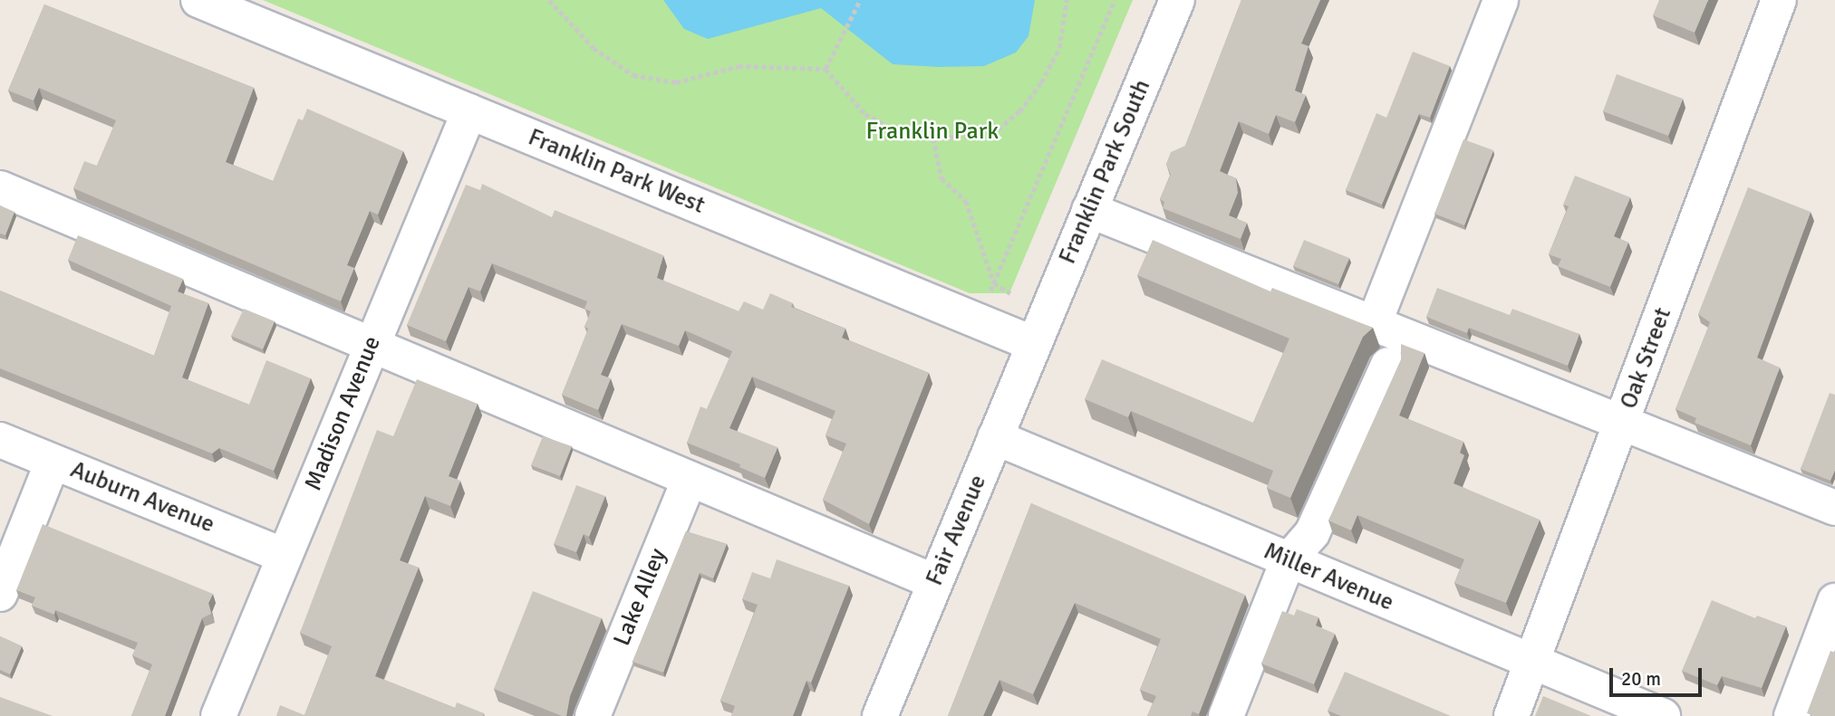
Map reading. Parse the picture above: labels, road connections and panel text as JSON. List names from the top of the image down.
{
  "streets": {
    "street": [
      "Franklin Park West",
      "Franklin Park South",
      "Oak Street",
      "Madison Avenue",
      "Auburn Avenue",
      "Fair Avenue",
      "Miller Avenue",
      "Lake Alley"
    ]
  },
  "crossings": [
    ["Franklin Park West", "Franklin Park South"],
    ["Franklin Park West", "Madison Avenue"],
    ["Franklin Park West", "Fair Avenue"],
    ["Franklin Park South", "Fair Avenue"],
    ["Oak Street", "Miller Avenue"],
    ["Madison Avenue", "Auburn Avenue"],
    ["Fair Avenue", "Miller Avenue"]
  ],
  "parks": ["Franklin Park"],
  "scale_bar": "20 m"
}
